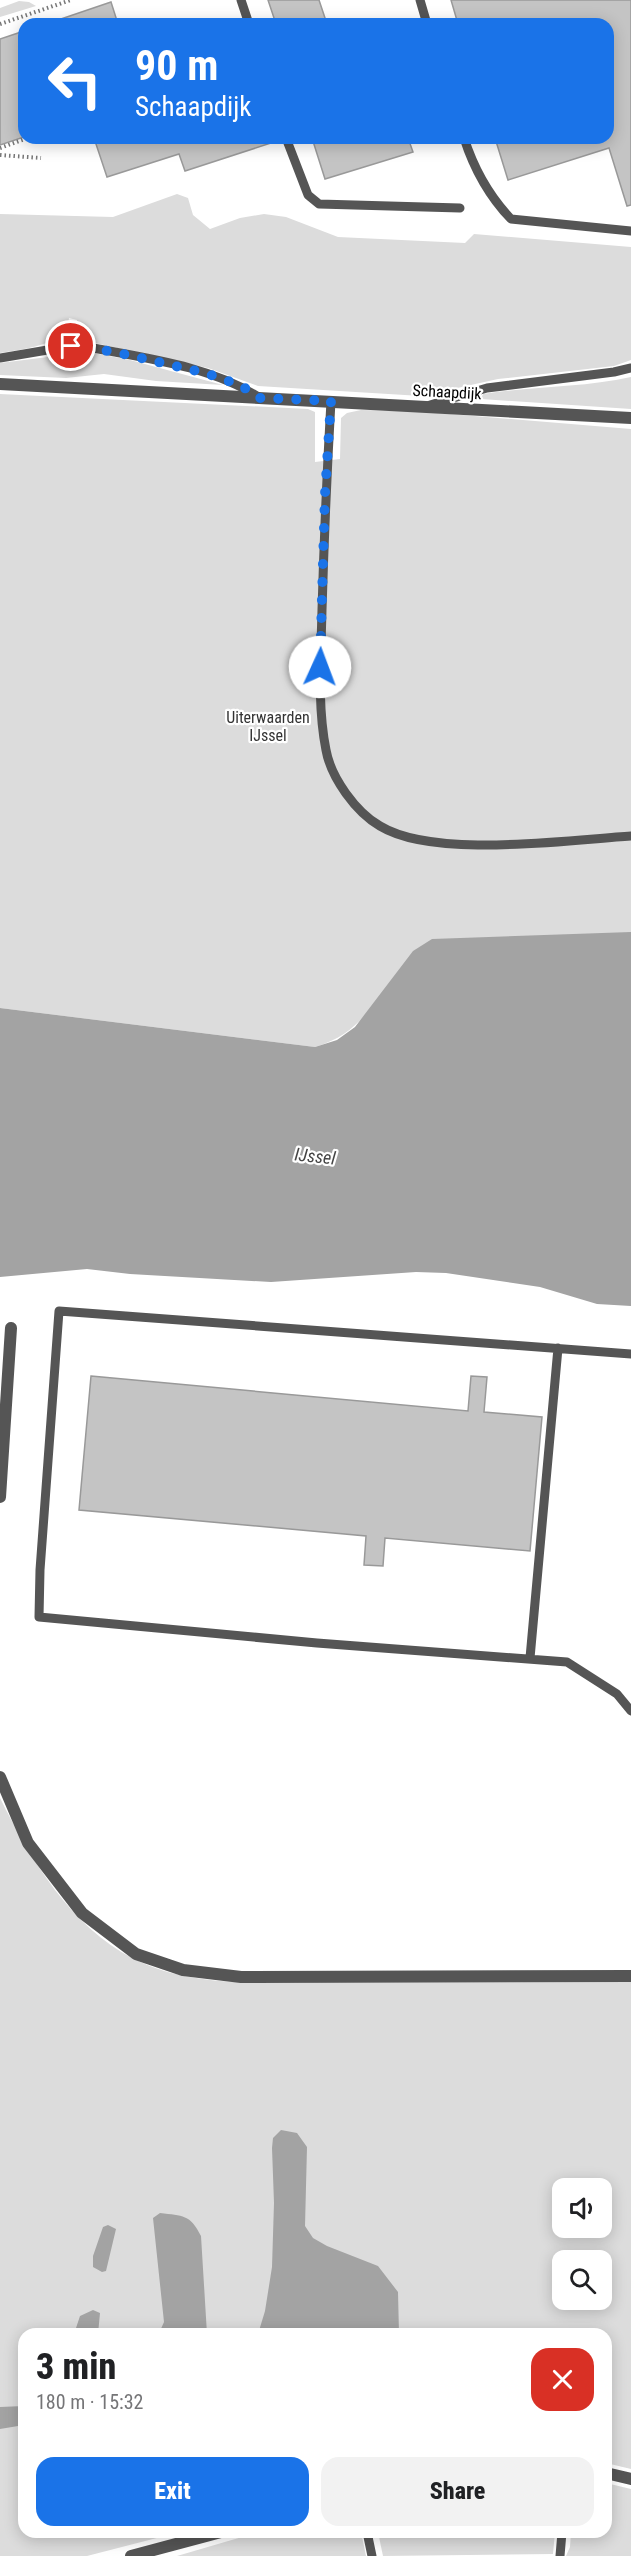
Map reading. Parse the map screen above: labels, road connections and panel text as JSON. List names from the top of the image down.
{
  "streets": {
    "street": ["Schaapdijk"]
  },
  "water": ["IJssel"],
  "parks": ["Uiterwaarden IJssel"],
  "page": {
    "turn": ["90 m", "Schaapdijk"],
    "heading": ["3 min", "180 m · 15:32"],
    "buttons": ["Exit", "Share"]
  }
}
